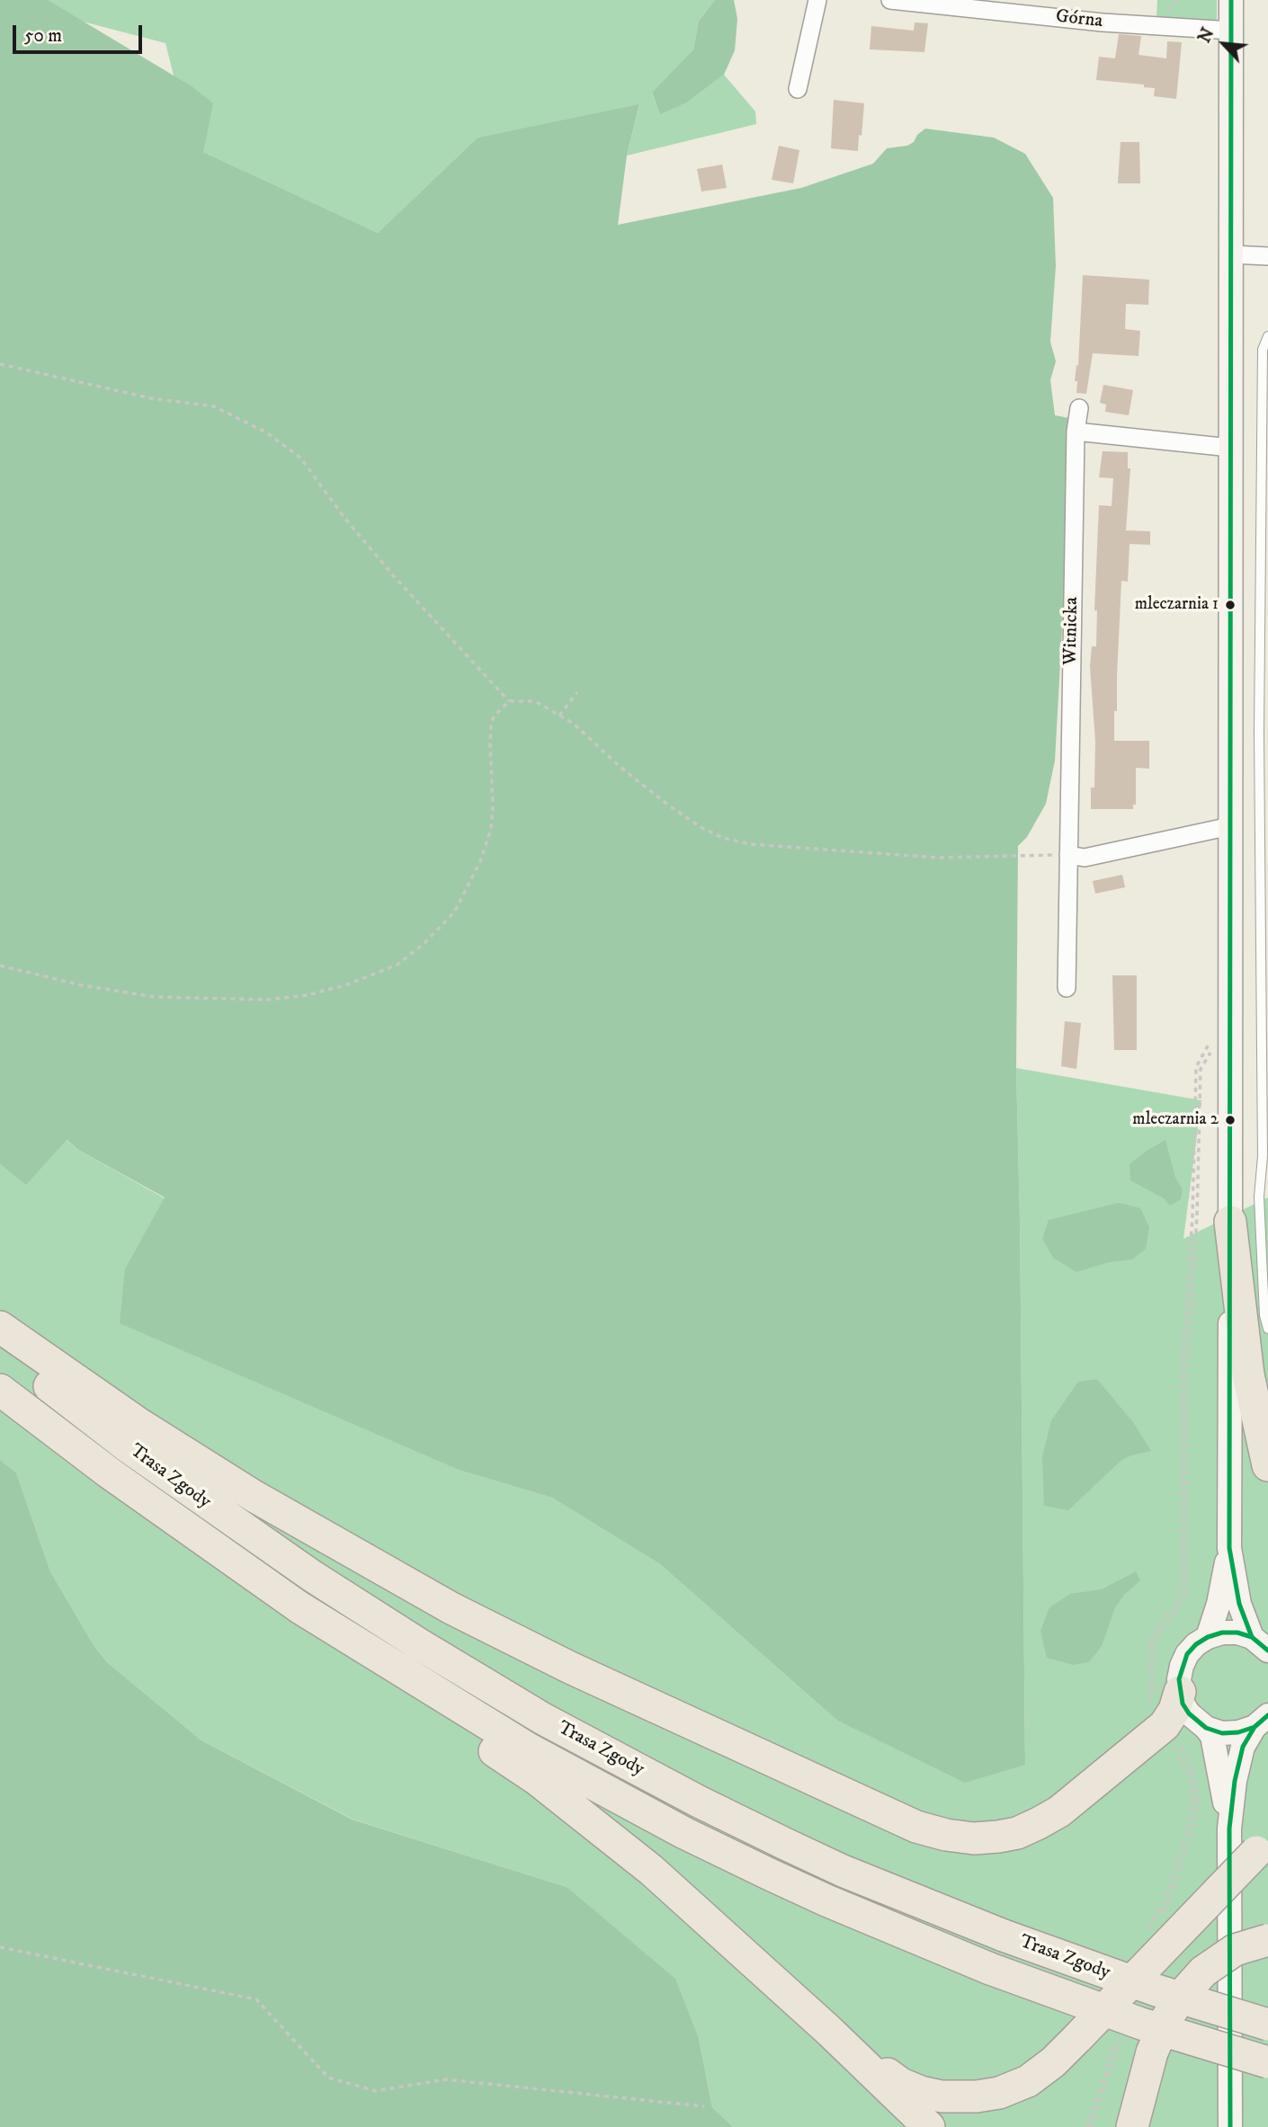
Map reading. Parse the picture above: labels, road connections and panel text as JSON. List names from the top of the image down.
{
  "streets": {
    "highway": ["Trasa Zgody"],
    "street": ["Górna", "Witnicka"]
  },
  "places": ["mleczarnia 1", "mleczarnia 2"],
  "scale_bar": "50 m",
  "north": "top left"
}
